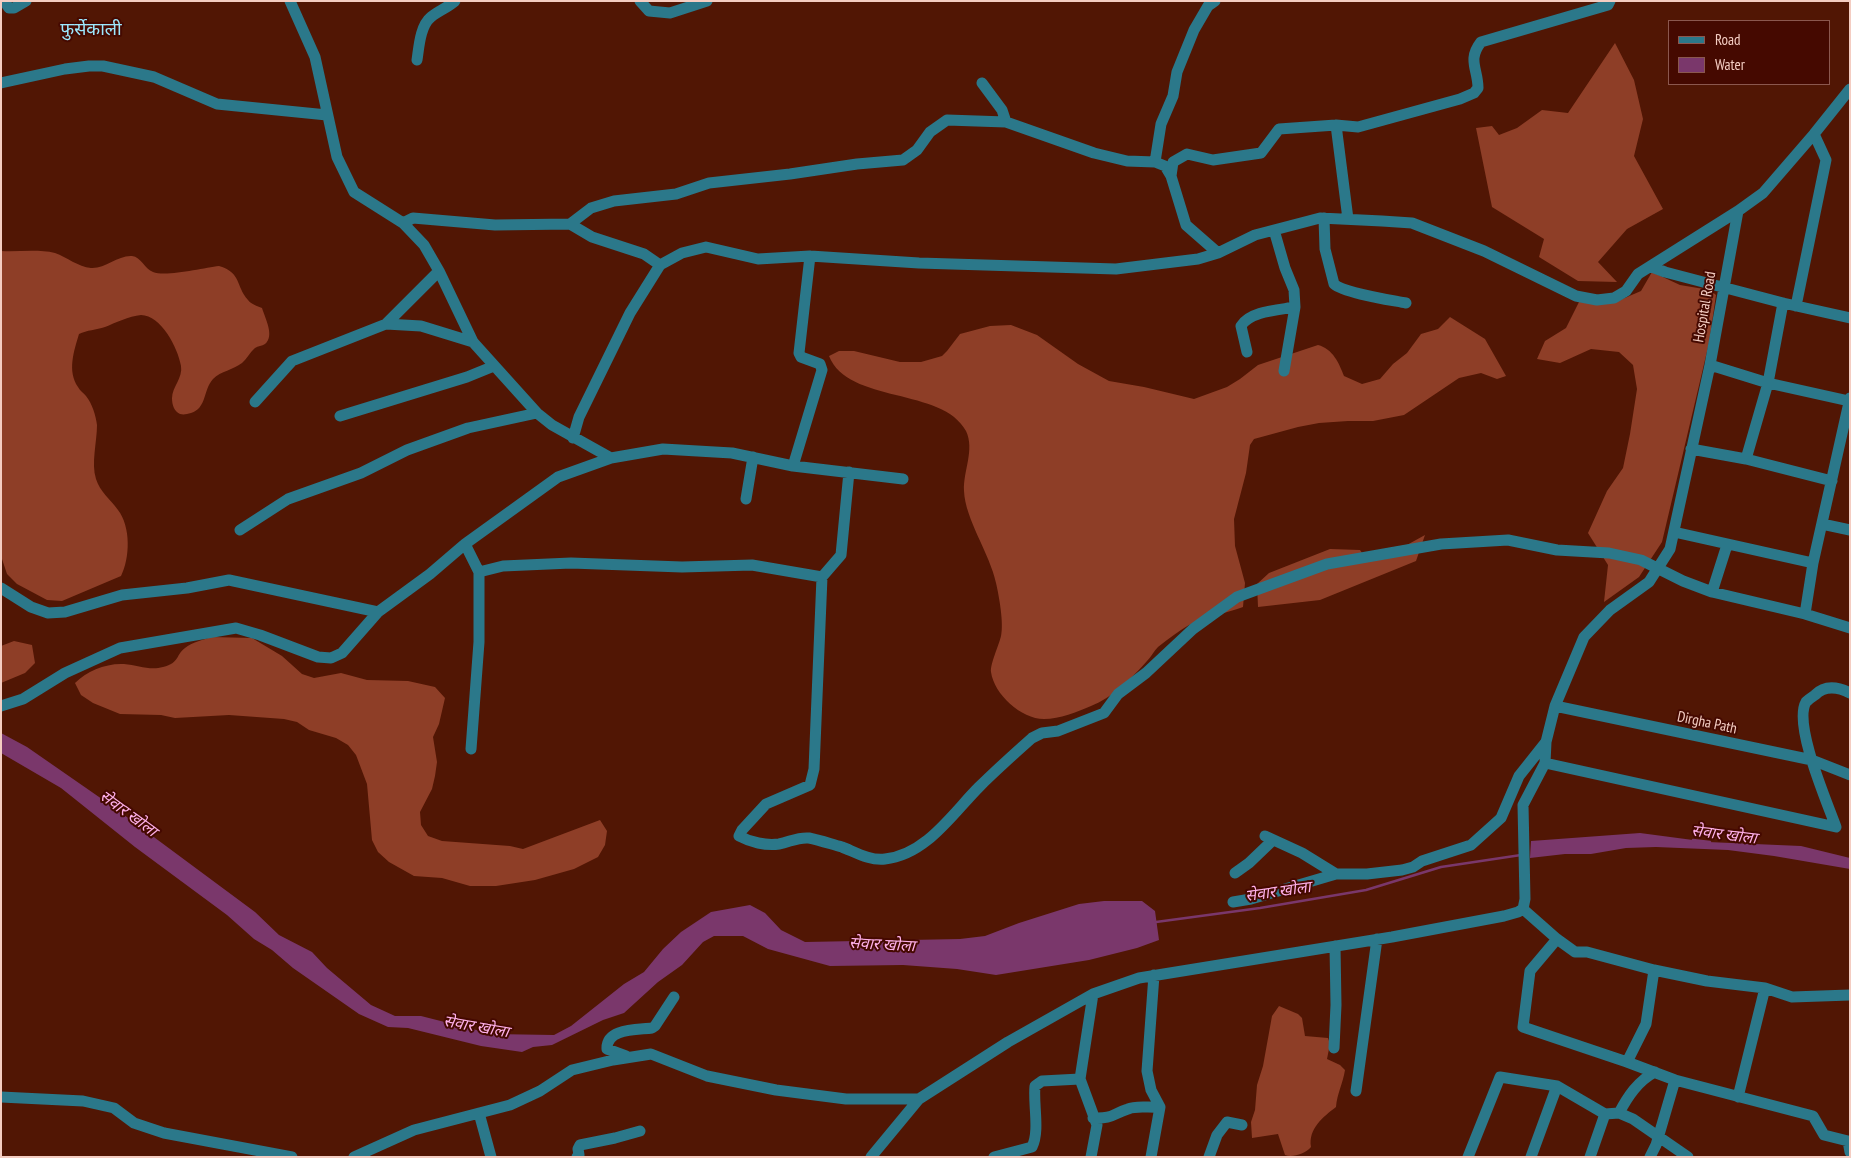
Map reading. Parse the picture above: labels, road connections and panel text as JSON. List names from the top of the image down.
{
  "streets": {
    "street": ["Hospital Road", "Dirgha Path"]
  },
  "crossings": [
    ["Hospital Road", "Dirgha Path"]
  ],
  "districts": ["फुर्सेकाली"],
  "water": ["सेवार खोला"],
  "legend": ["Road", "Water"]
}
